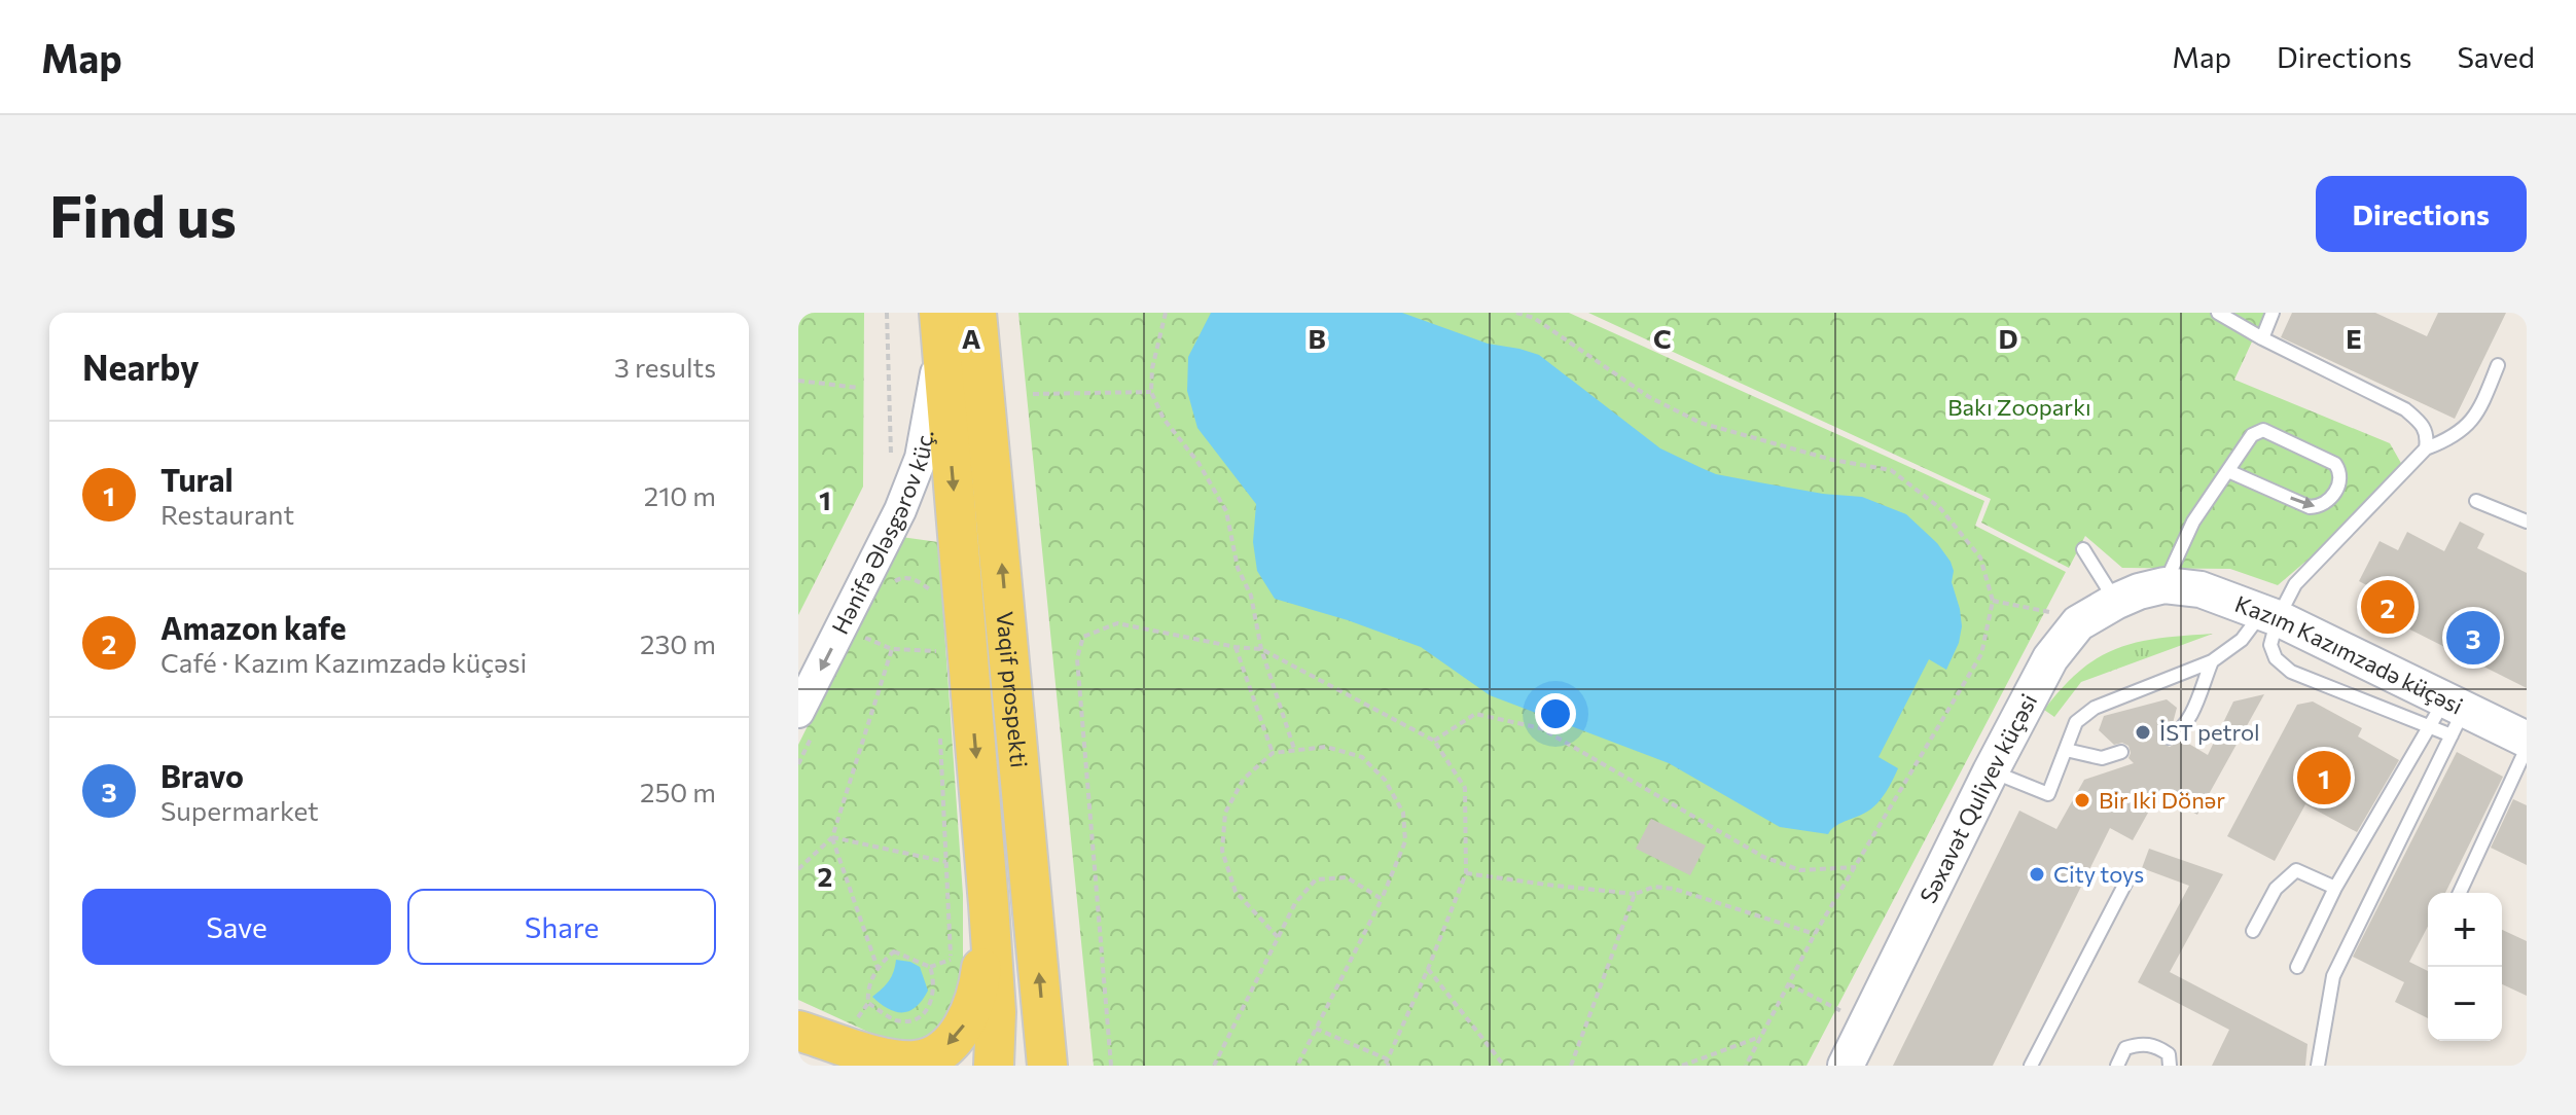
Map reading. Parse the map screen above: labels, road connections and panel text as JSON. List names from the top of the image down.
{
  "streets": {
    "main road": ["Kazım Kazımzadə küçəsi", "Vaqif prospekti", "Səxavət Quliyev küçəsi"],
    "street": ["Hənifə Ələsgərov küç."]
  },
  "crossings": [
    ["Hənifə Ələsgərov küç.", "Vaqif prospekti"],
    ["Kazım Kazımzadə küçəsi", "Səxavət Quliyev küçəsi"]
  ],
  "one_way": ["Hənifə Ələsgərov küç."],
  "parks": ["Bakı Zooparkı"],
  "places": ["İST petrol", "Bir Iki Dönər", "City toys"],
  "page": {
    "header": "Map",
    "nav": ["Map", "Directions", "Saved"],
    "buttons": [
      "Directions",
      ["Save", "Share"]
    ],
    "title": "Find us",
    "heading": ["Nearby", "3 results"],
    "list": [
      {
        "mark": "1",
        "name": "Tural",
        "note": "Restaurant",
        "value": "210 m"
      },
      {
        "mark": "2",
        "name": "Amazon kafe",
        "note": "Café · Kazım Kazımzadə küçəsi",
        "value": "230 m"
      },
      {
        "mark": "3",
        "name": "Bravo",
        "note": "Supermarket",
        "value": "250 m"
      }
    ],
    "pins": ["2", "3", "1"],
    "map_buttons": ["+", "−"]
  },
  "grid": {
    "columns": [
      "A",
      "B",
      "C",
      "D",
      "E"
    ],
    "rows": ["1", "2"]
  }
}
